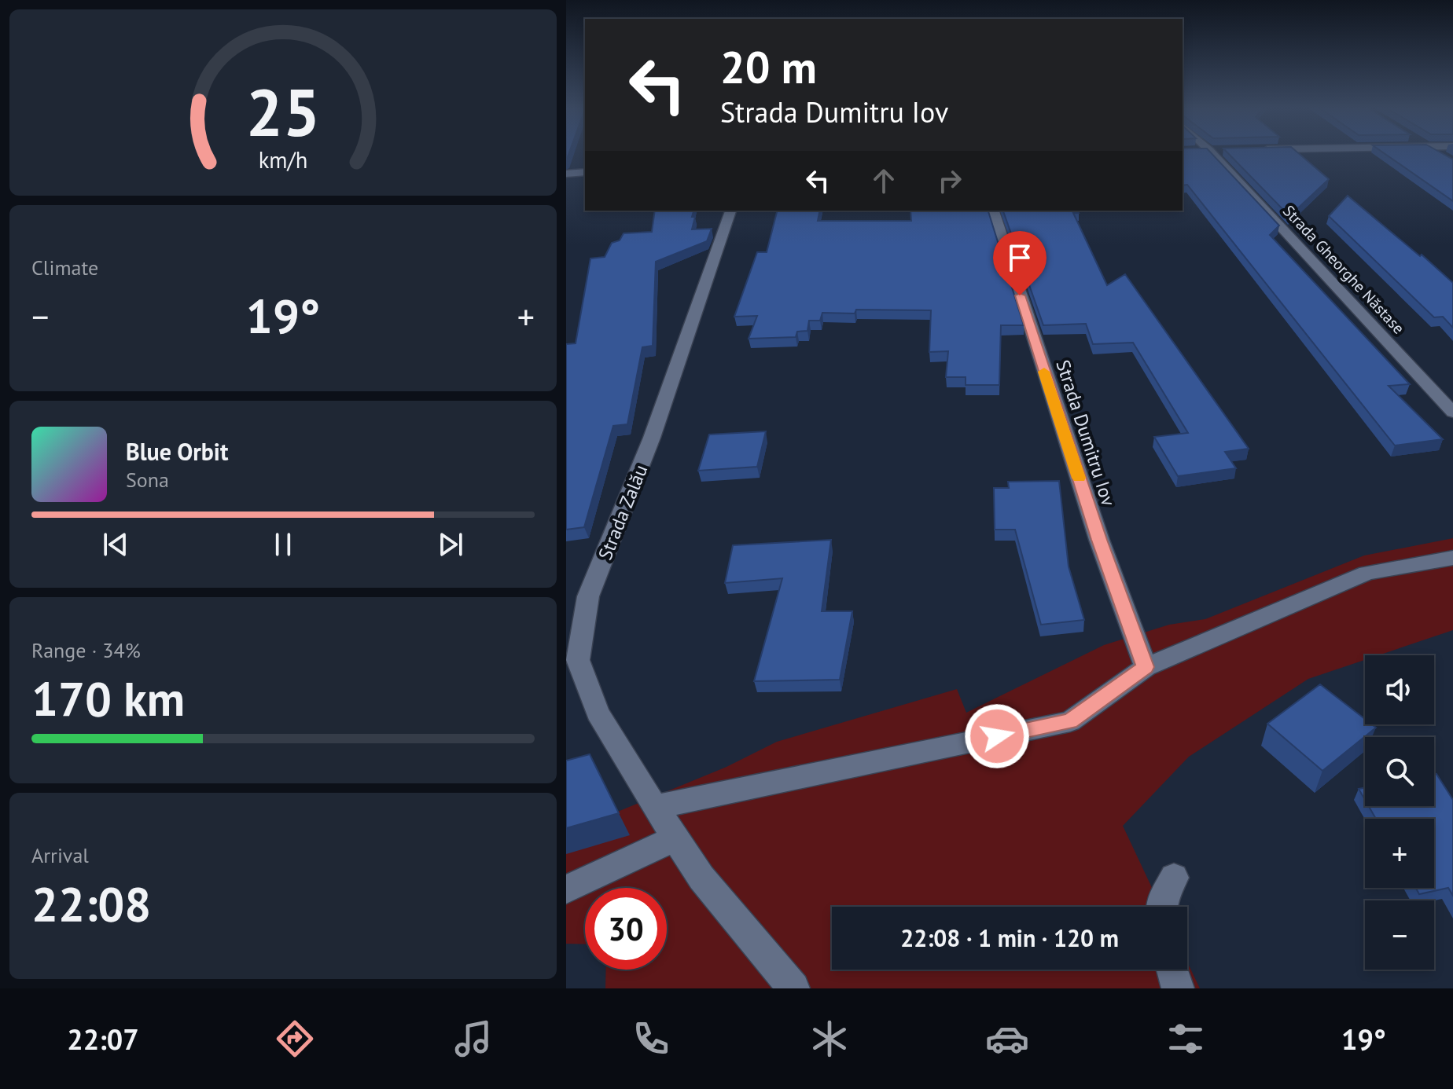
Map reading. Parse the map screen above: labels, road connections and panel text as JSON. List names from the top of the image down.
{
  "streets": {
    "street": ["Strada Gheorghe Năstase", "Strada Dumitru Iov", "Strada Zalău"]
  },
  "page": {
    "turn": ["20 m", "Strada Dumitru Iov"],
    "tile": [
      "Climate",
      ["Range · 34%", "170 km"],
      ["Arrival", "22:08"]
    ],
    "heat": ["−", "19°", "+"],
    "song": ["Blue Orbit", "Sona"],
    "map_buttons": ["+", "−"],
    "limit": "30",
    "trip": "22:08 · 1 min · 120 m",
    "tabs": ["22:07", "19°"],
    "gauge": ["25", "km/h"]
  }
}
